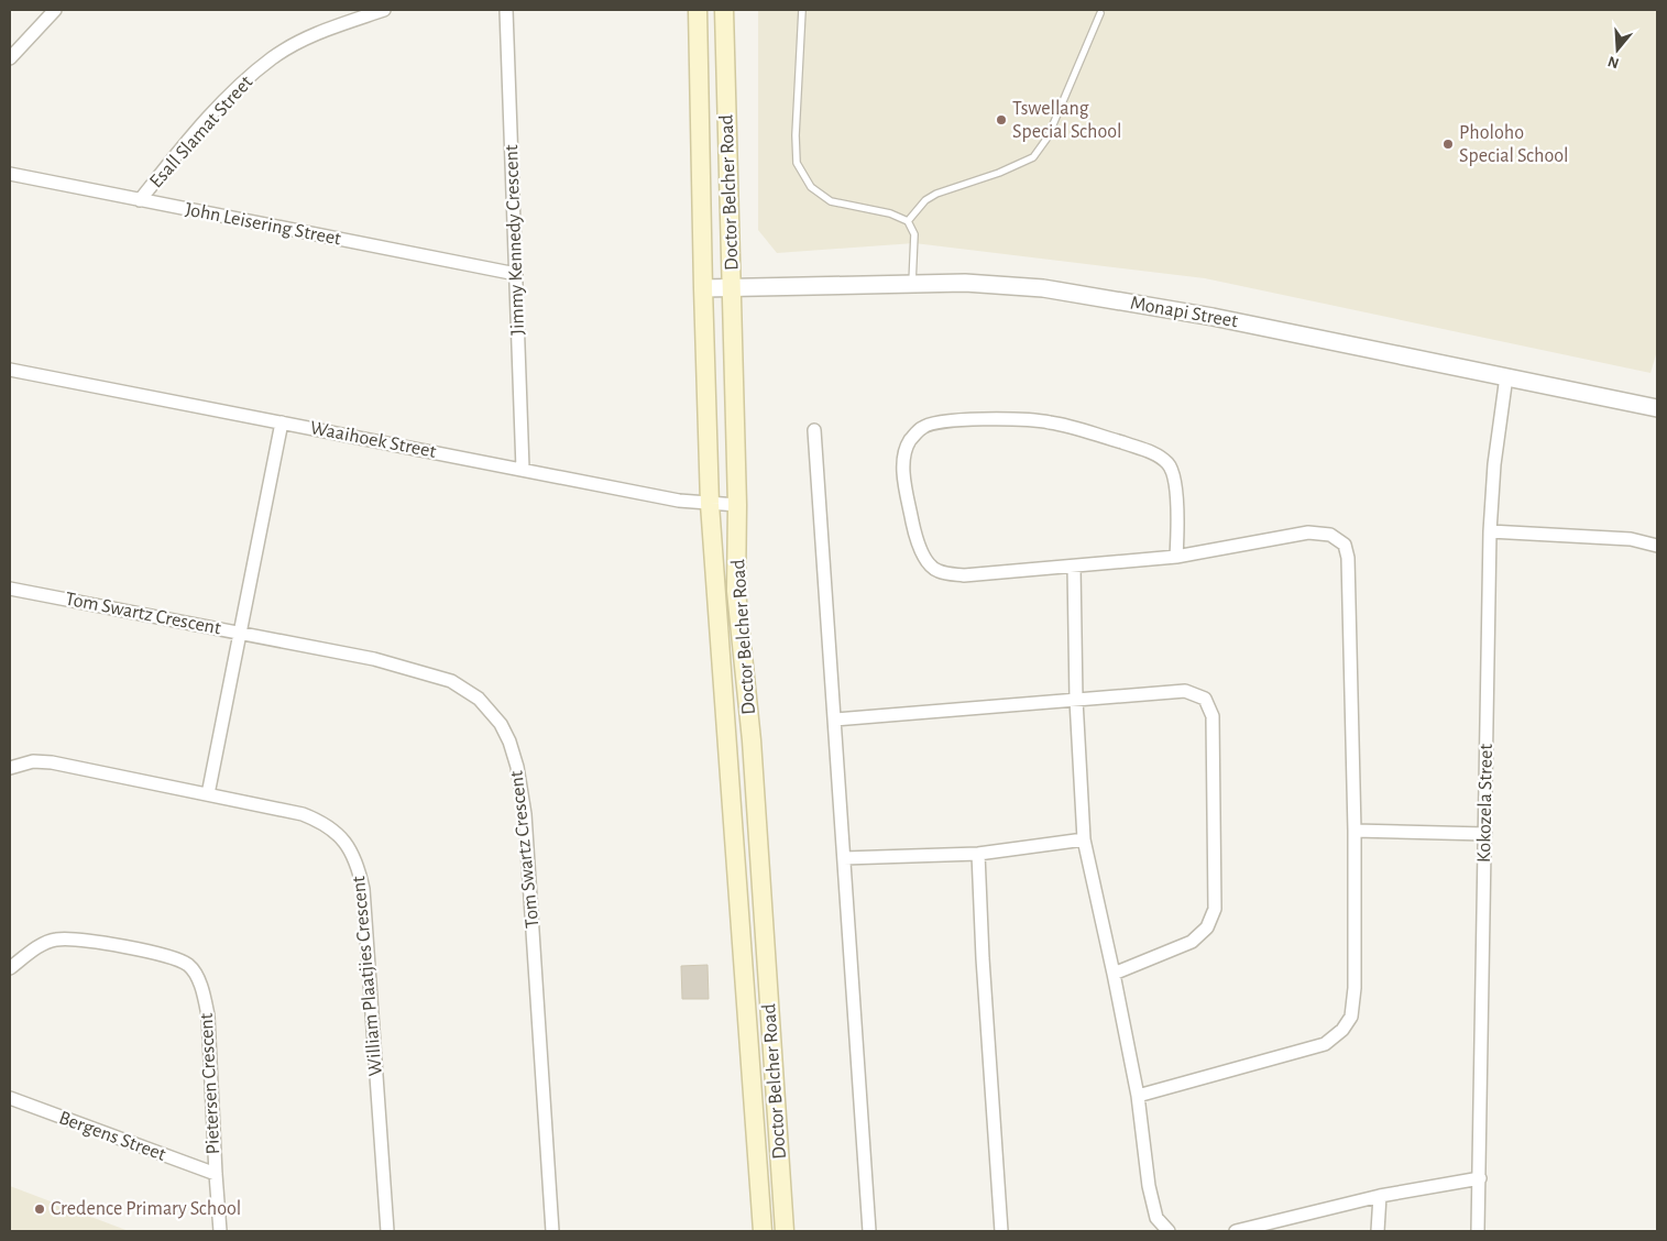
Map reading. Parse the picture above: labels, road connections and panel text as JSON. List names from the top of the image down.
{
  "streets": {
    "main road": ["Doctor Belcher Road"],
    "street": [
      "Esall Slamat Street",
      "John Leisering Street",
      "Jimmy Kennedy Crescent",
      "Monapi Street",
      "Waaihoek Street",
      "Tom Swartz Crescent",
      "Kokozela Street",
      "William Plaatjies Crescent",
      "Pietersen Crescent",
      "Bergens Street"
    ]
  },
  "crossings": [
    ["Esall Slamat Street", "John Leisering Street"],
    ["Doctor Belcher Road", "Monapi Street"],
    ["Doctor Belcher Road", "Waaihoek Street"],
    ["John Leisering Street", "Jimmy Kennedy Crescent"],
    ["Jimmy Kennedy Crescent", "Waaihoek Street"],
    ["Monapi Street", "Kokozela Street"],
    ["Pietersen Crescent", "Bergens Street"]
  ],
  "places": ["Tswellang Special School", "Pholoho Special School", "Credence Primary School"],
  "north": "bottom"
}
